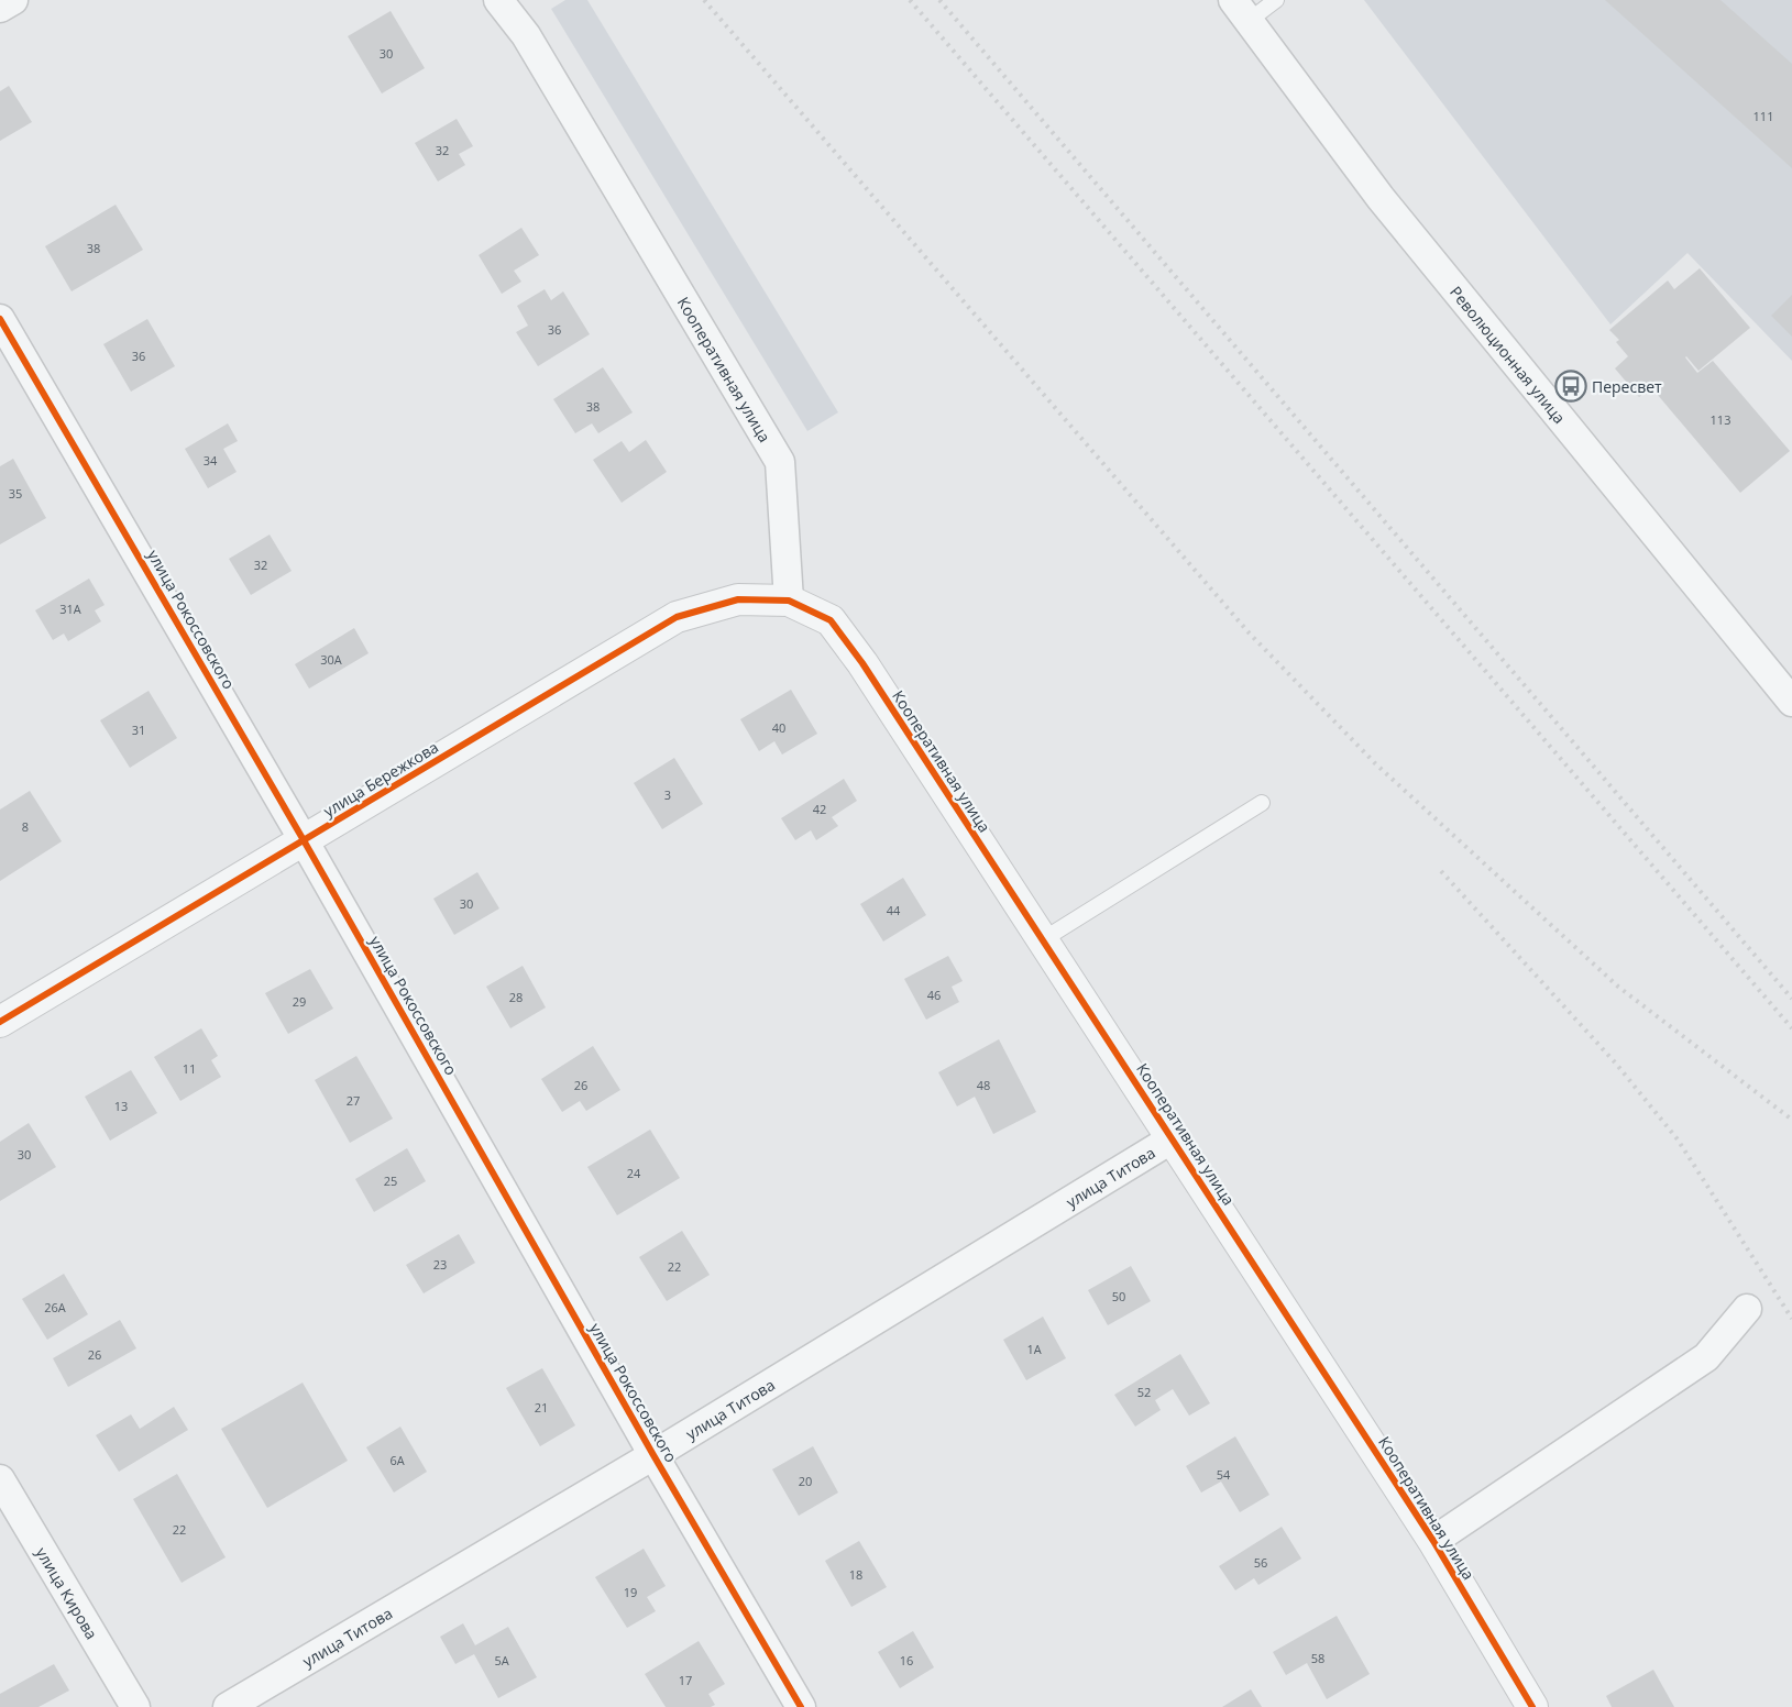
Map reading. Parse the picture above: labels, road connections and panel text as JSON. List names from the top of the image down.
{
  "streets": {
    "street": [
      "Революционная улица",
      "Кооперативная улица",
      "улица Рокоссовского",
      "улица Бережкова",
      "улица Титова",
      "улица Кирова"
    ]
  },
  "crossings": [
    ["Кооперативная улица", "улица Бережкова"],
    ["Кооперативная улица", "улица Титова"],
    ["улица Рокоссовского", "улица Бережкова"],
    ["улица Рокоссовского", "улица Титова"]
  ],
  "places": {
    "bus stop": ["Пересвет"]
  },
  "house_numbers": [
    "30",
    "111",
    "32",
    "38",
    "36",
    "36",
    "38",
    "113",
    "34",
    "35",
    "32",
    "31А",
    "30А",
    "40",
    "31",
    "3",
    "42",
    "8",
    "30",
    "44",
    "46",
    "28",
    "29",
    "11",
    "26",
    "48",
    "27",
    "13",
    "30",
    "24",
    "25",
    "23",
    "22",
    "50",
    "26А",
    "1А",
    "26",
    "52",
    "21",
    "6А",
    "54",
    "20",
    "22",
    "56",
    "18",
    "19",
    "58",
    "5А",
    "16",
    "17"
  ]
}
